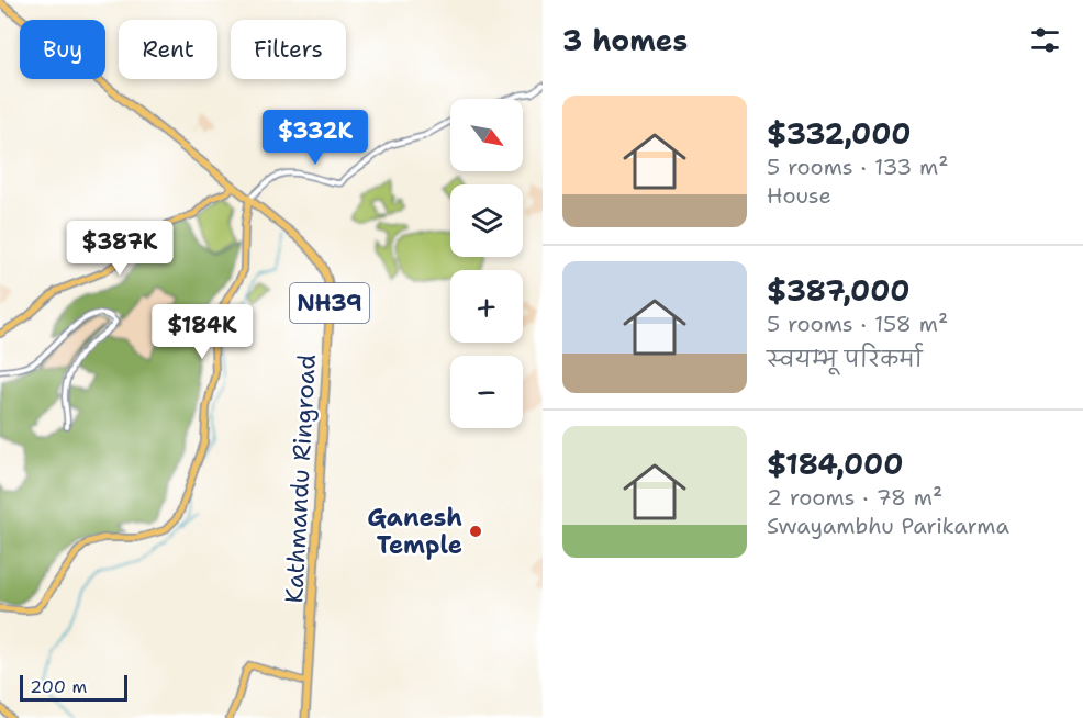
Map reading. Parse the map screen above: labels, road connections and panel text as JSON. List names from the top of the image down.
{
  "streets": {
    "highway": ["NH39", "Kathmandu Ringroad"]
  },
  "places": ["Ganesh Temple"],
  "scale_bar": "200 m",
  "north": "bottom right",
  "page": {
    "heading": "3 homes",
    "chip": ["Buy", "Rent", "Filters"],
    "list": [
      {
        "name": "$332,000",
        "note": "5 rooms · 133 m² · House"
      },
      {
        "name": "$387,000",
        "note": "5 rooms · 158 m² · स्वयम्भू परिकर्मा"
      },
      {
        "name": "$184,000",
        "note": "2 rooms · 78 m² · Swayambhu Parikarma"
      }
    ],
    "map_buttons": ["+", "−"],
    "price": ["$332K", "$387K", "$184K"],
    "scale": "200 m"
  }
}
